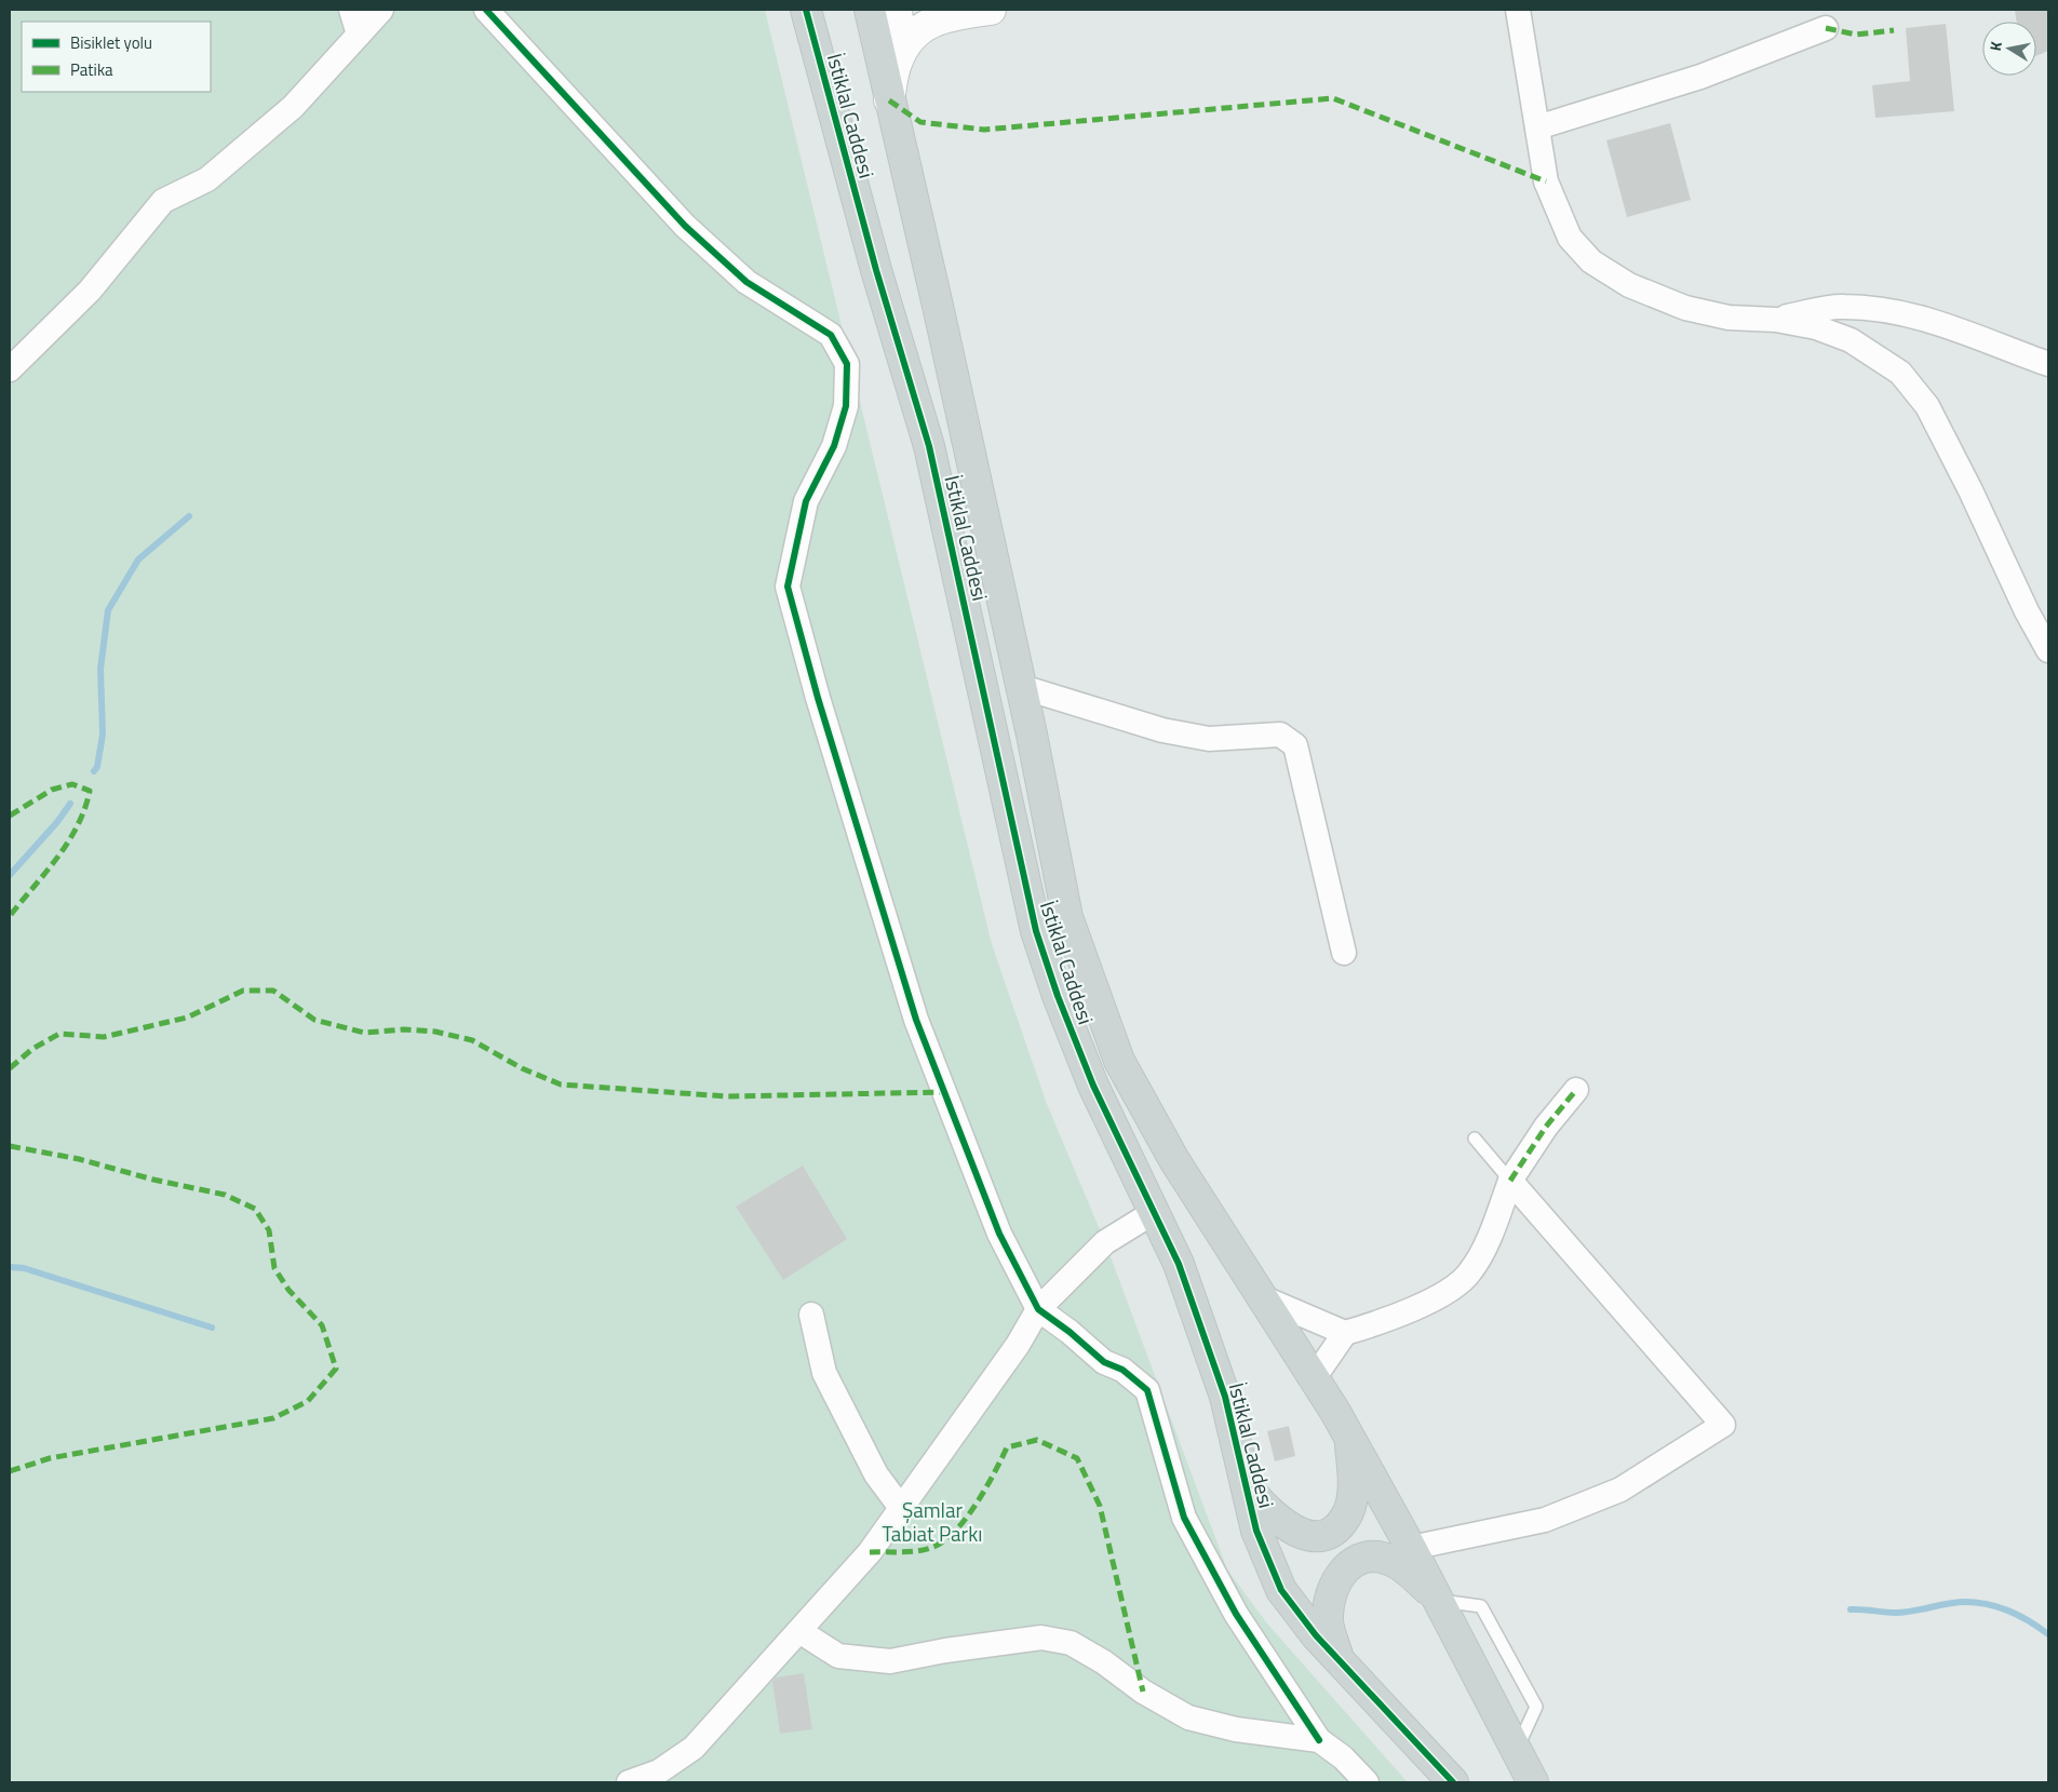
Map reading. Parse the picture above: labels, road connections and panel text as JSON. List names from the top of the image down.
{
  "streets": {
    "main road": ["İstiklal Caddesi"]
  },
  "parks": ["Şamlar Tabiat Parkı"],
  "legend": ["Bisiklet yolu", "Patika"],
  "north": "left"
}
